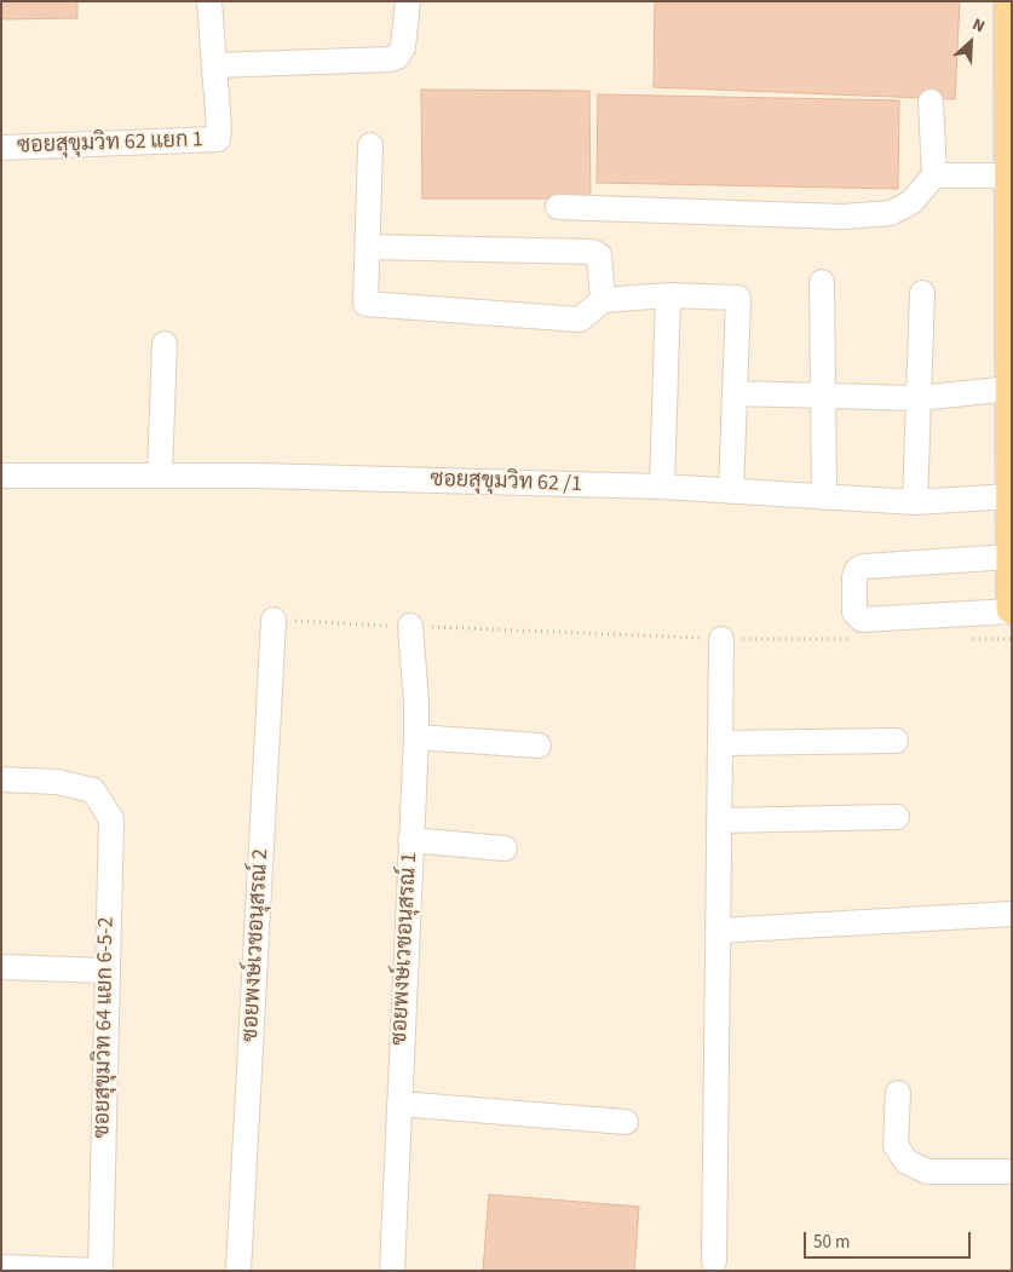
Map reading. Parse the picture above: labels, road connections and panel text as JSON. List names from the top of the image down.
{
  "streets": {
    "street": [
      "ซอยสุขุมวิท 62 แยก 1",
      "ซอยสุขุมวิท 62 /1",
      "ซอยพงษ์เวชอนุสรณ์ 2",
      "ซอยพงษ์เวชอนุสรณ์ 1",
      "ซอยสุขุมวิท 64 แยก 6-5-2"
    ]
  },
  "scale_bar": "50 m",
  "north": "top right"
}
